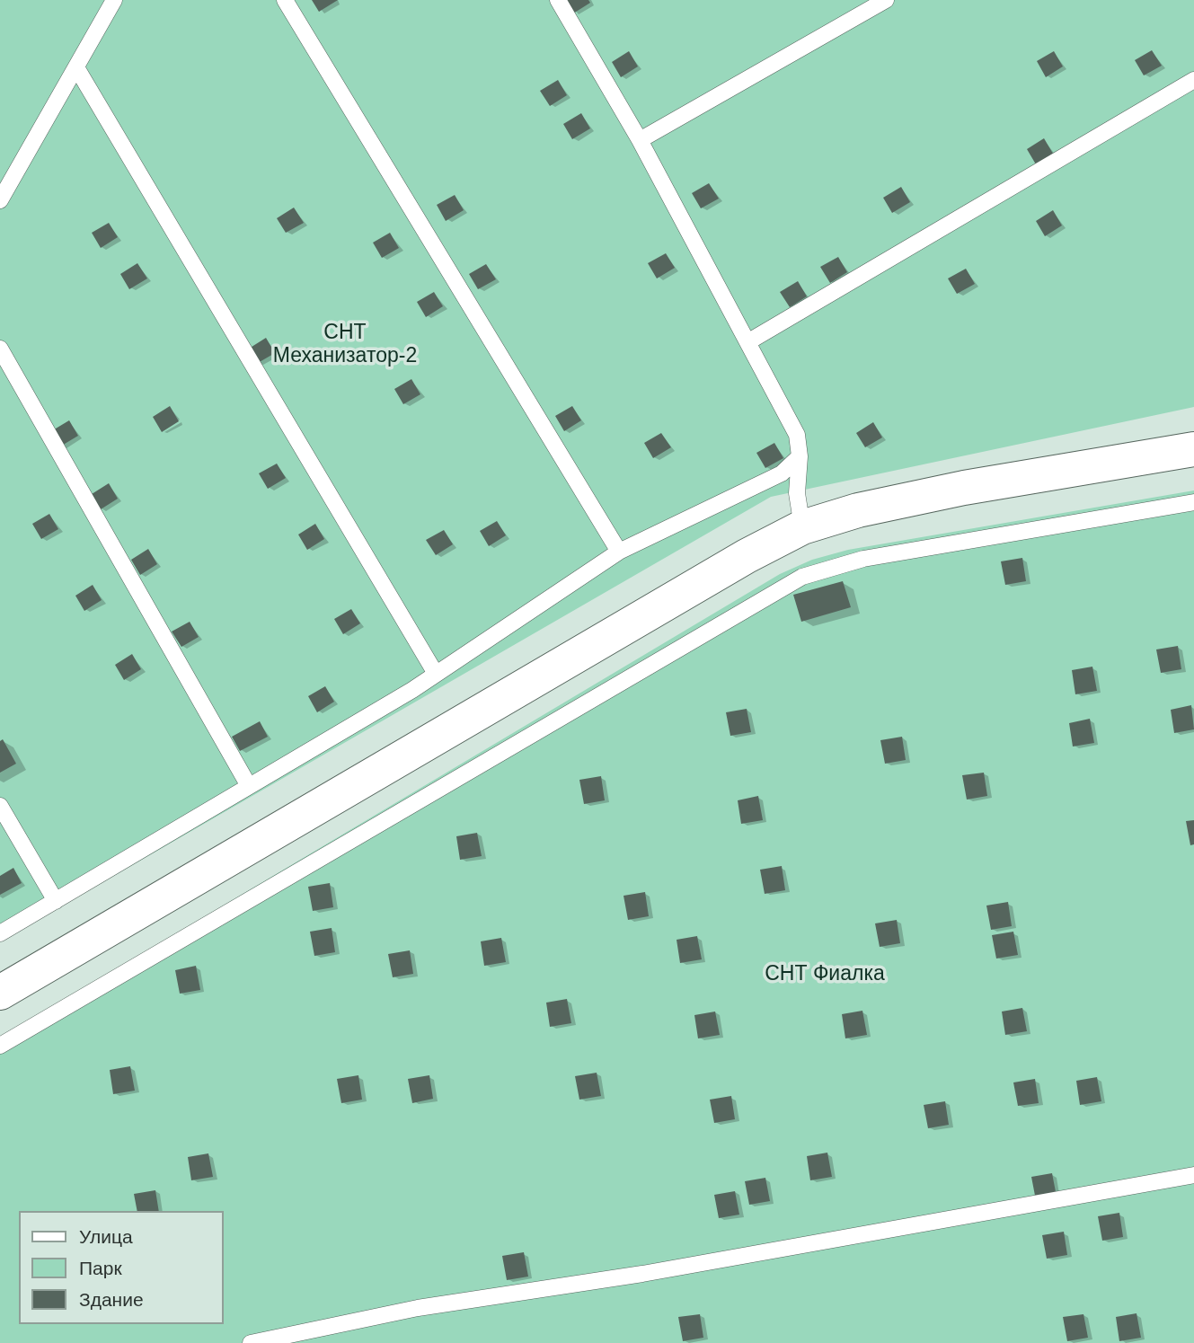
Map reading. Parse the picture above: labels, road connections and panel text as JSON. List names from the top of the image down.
{
  "parks": ["СНТ Механизатор-2", "СНТ Фиалка"],
  "legend": ["Улица", "Парк", "Здание"]
}
